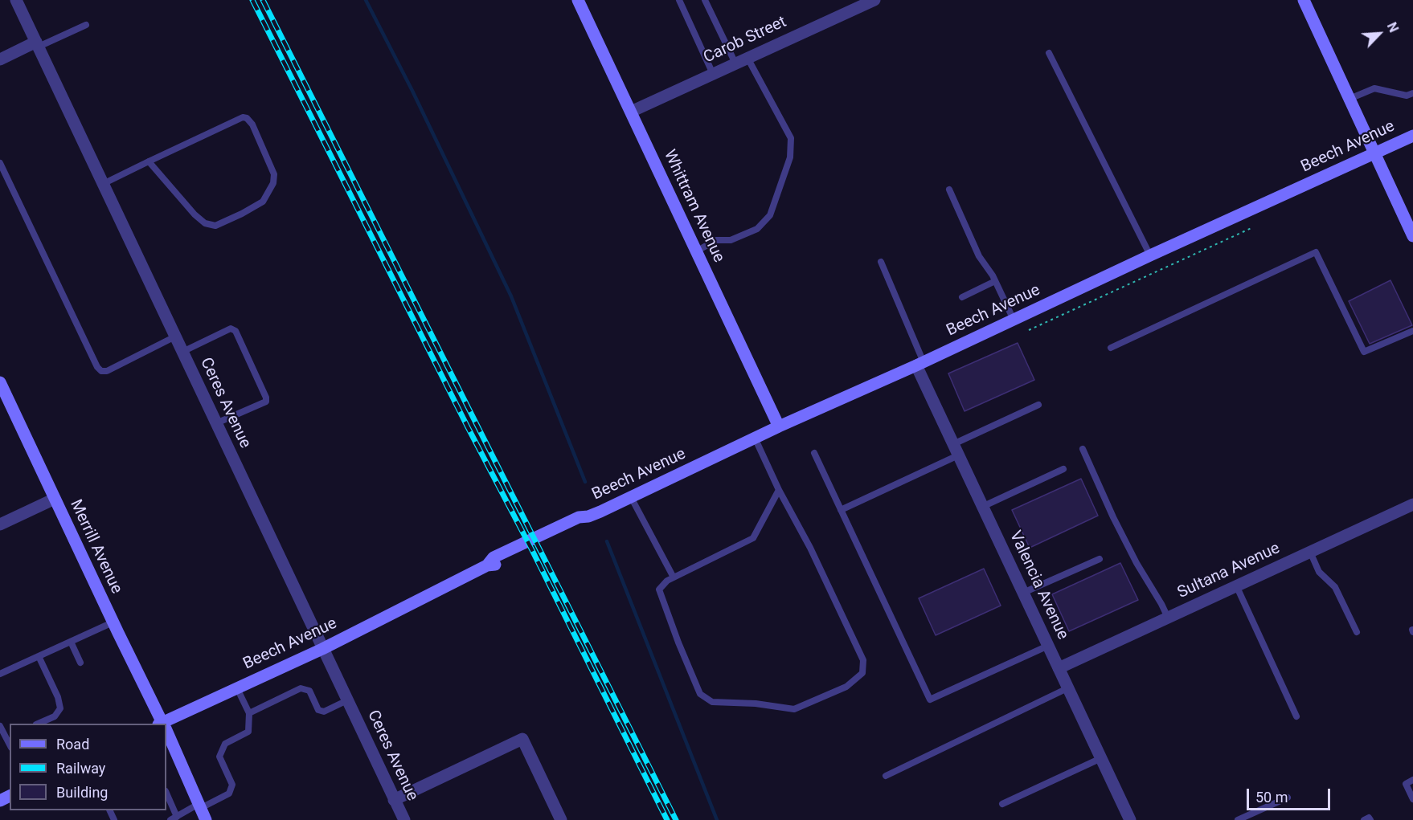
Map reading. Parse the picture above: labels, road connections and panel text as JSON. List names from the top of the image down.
{
  "streets": {
    "main road": ["Beech Avenue", "Whittram Avenue", "Merrill Avenue"],
    "street": [
      "Carob Street",
      "Ceres Avenue",
      "Sultana Avenue",
      "Valencia Avenue"
    ]
  },
  "crossings": [
    ["Carob Street", "Whittram Avenue"],
    ["Beech Avenue", "Whittram Avenue"],
    ["Beech Avenue", "Ceres Avenue"],
    ["Beech Avenue", "Valencia Avenue"],
    ["Sultana Avenue", "Valencia Avenue"]
  ],
  "legend": ["Road", "Railway", "Building"],
  "scale_bar": "50 m",
  "north": "top right"
}
